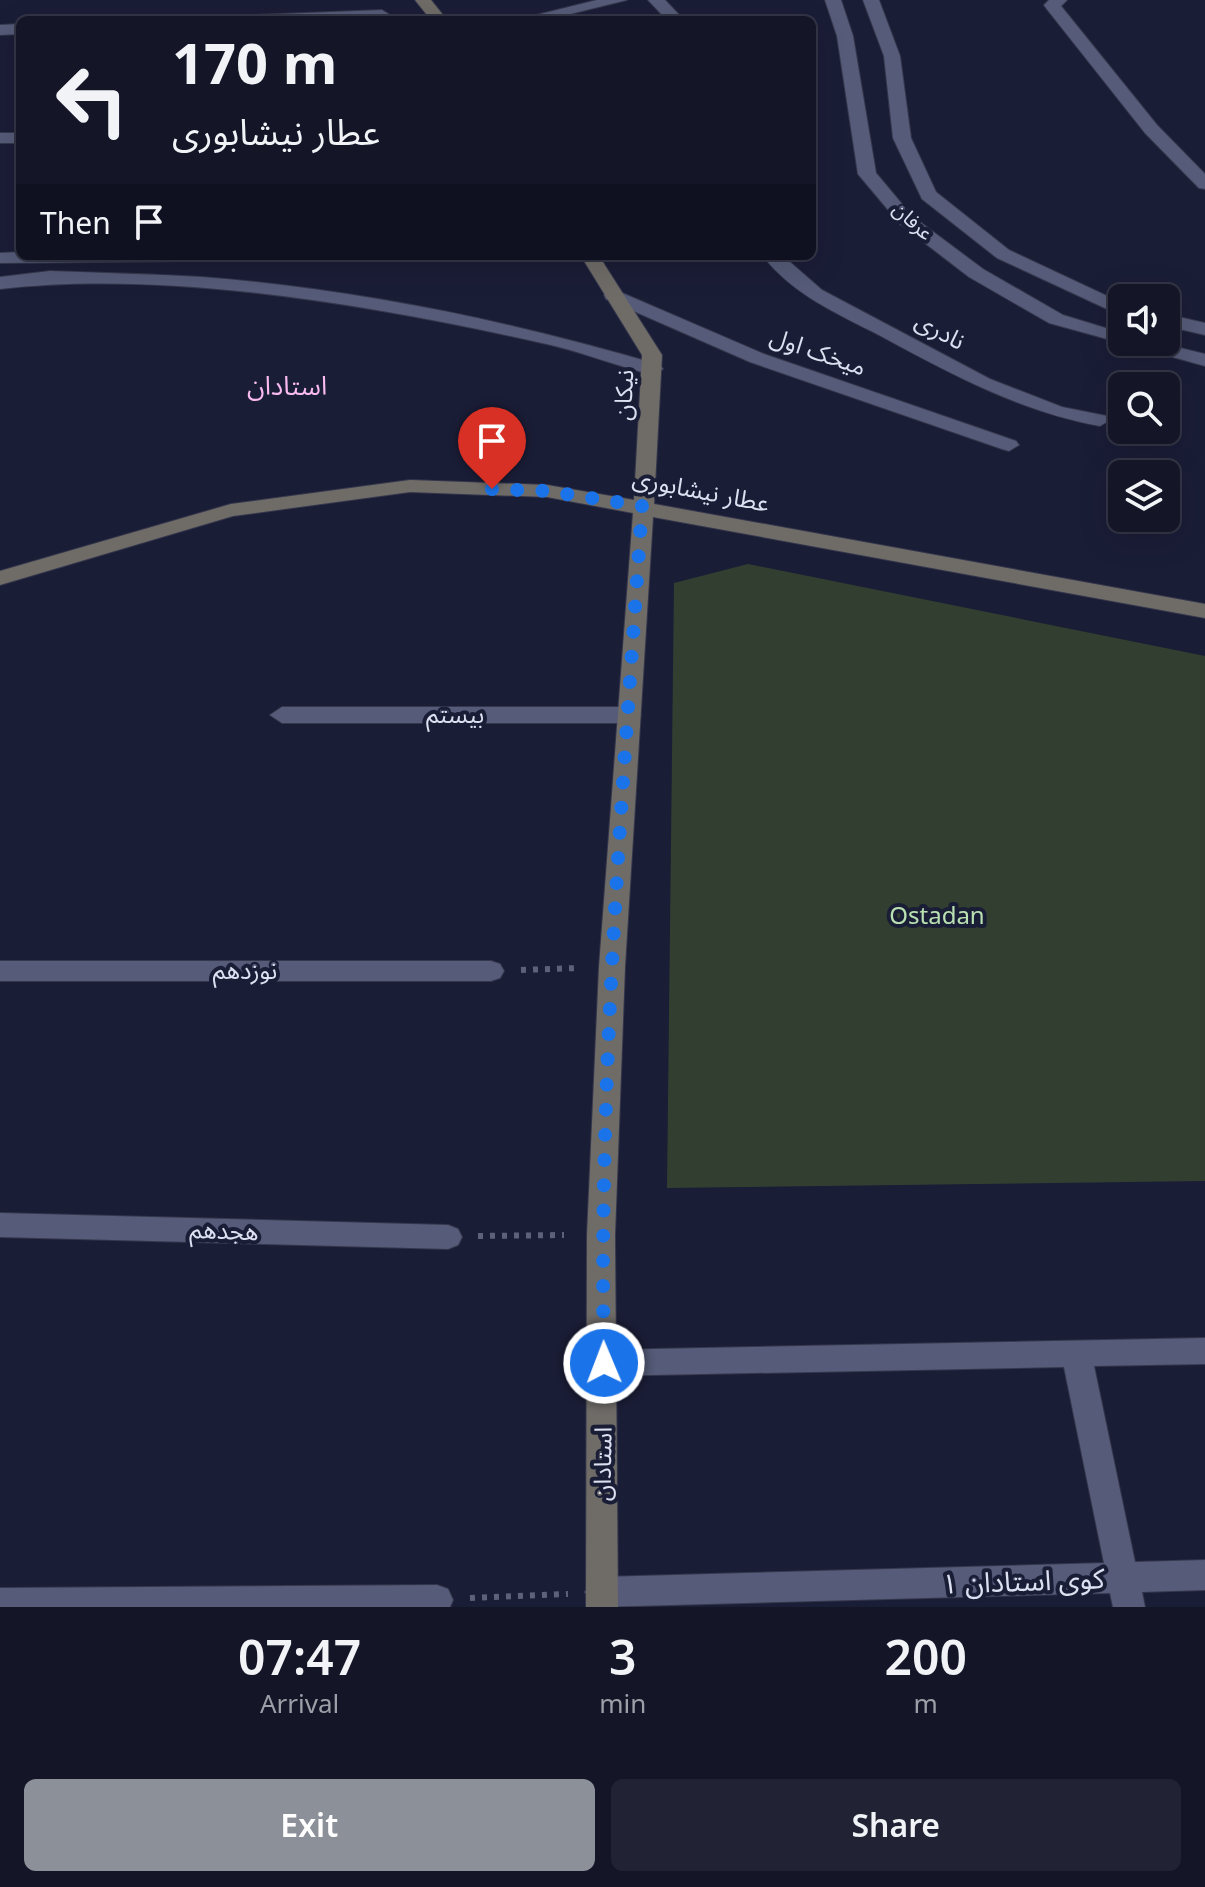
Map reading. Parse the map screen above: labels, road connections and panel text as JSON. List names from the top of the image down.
{
  "streets": {
    "main road": ["نیکان", "عطار نیشابوری", "استادان"],
    "street": [
      "عرفان",
      "نادری",
      "میخک اول",
      "بیستم",
      "نوزدهم",
      "هجدهم",
      "کوی استادان ۱"
    ]
  },
  "crossings": [
    ["میخک اول", "نیکان"],
    ["نیکان", "عطار نیشابوری"],
    ["نیکان", "استادان"],
    ["عطار نیشابوری", "استادان"],
    ["بیستم", "استادان"],
    ["استادان", "کوی استادان ۱"]
  ],
  "districts": ["استادان"],
  "parks": ["Ostadan"],
  "page": {
    "turn": ["170 m", "عطار نیشابوری"],
    "then": "Then",
    "eta": [
      "07:47",
      "Arrival",
      "3",
      "min",
      "200",
      "m"
    ],
    "buttons": ["Exit", "Share"]
  }
}
